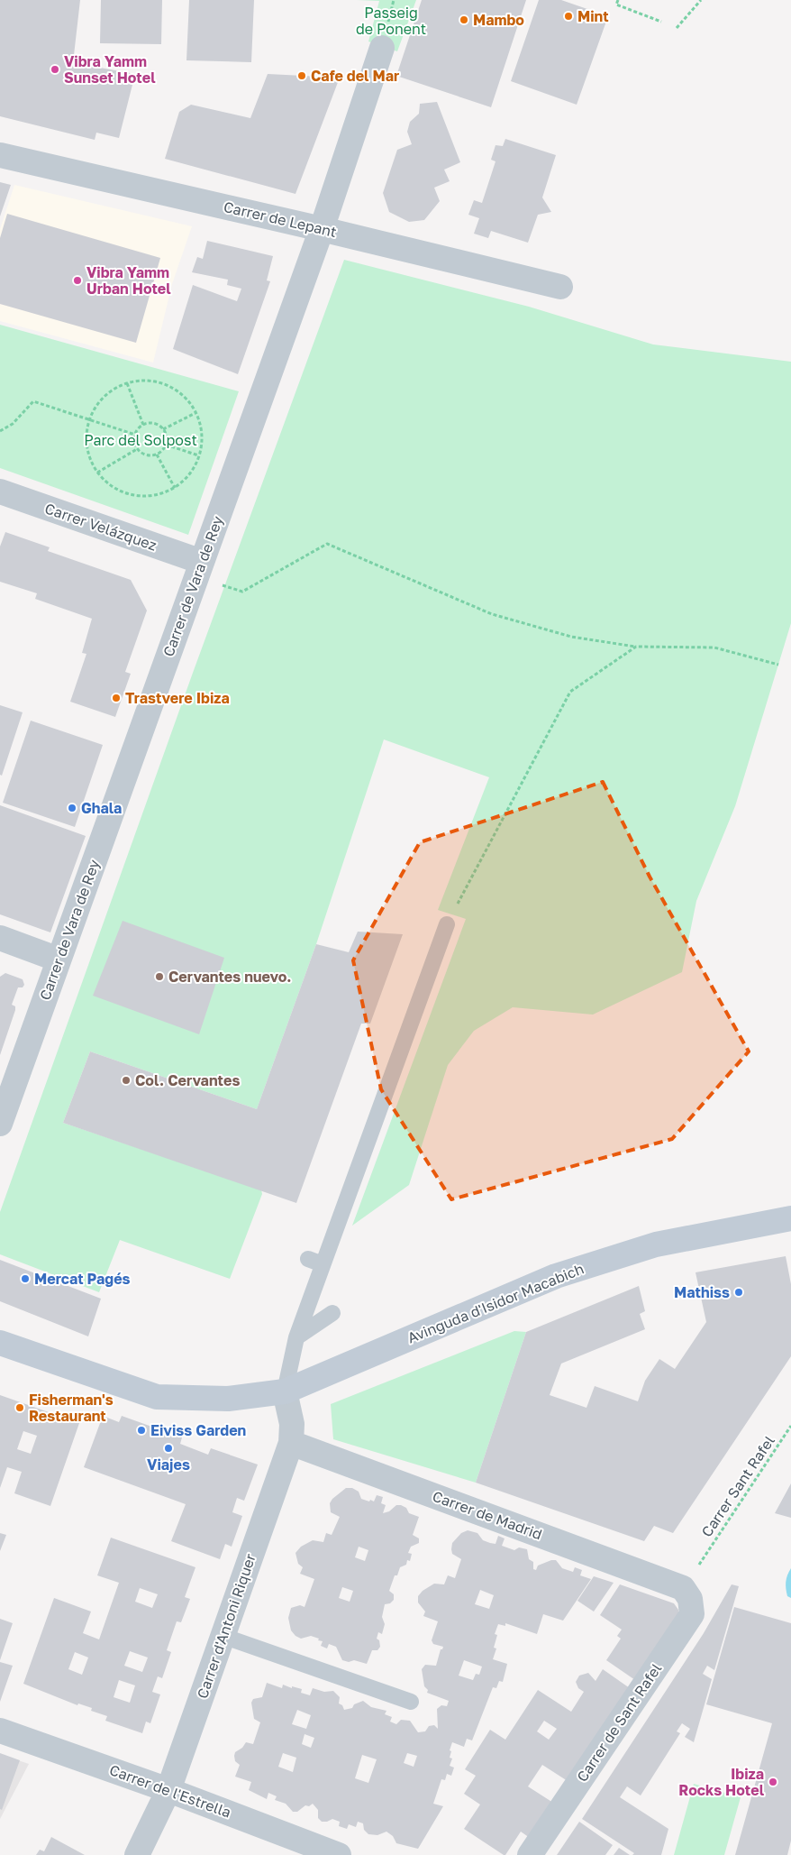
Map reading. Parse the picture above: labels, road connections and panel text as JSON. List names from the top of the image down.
{
  "streets": {
    "street": [
      "Carrer de Lepant",
      "Carrer Velázquez",
      "Carrer de Vara de Rey",
      "Avinguda d'Isidor Macabich",
      "Carrer de Madrid",
      "Carrer d'Antoni Riquer",
      "Carrer de Sant Rafel",
      "Carrer de l'Estrella"
    ],
    "path": ["Carrer Sant Rafel"]
  },
  "crossings": [
    ["Carrer de Lepant", "Carrer de Vara de Rey"],
    ["Carrer Velázquez", "Carrer de Vara de Rey"],
    ["Avinguda d'Isidor Macabich", "Carrer d'Antoni Riquer"],
    ["Carrer de Madrid", "Carrer d'Antoni Riquer"],
    ["Carrer de Madrid", "Carrer de Sant Rafel"],
    ["Carrer d'Antoni Riquer", "Carrer de l'Estrella"]
  ],
  "parks": ["Passeig de Ponent", "Parc del Solpost"],
  "places": [
    "Mint",
    "Mambo",
    "Vibra Yamm Sunset Hotel",
    "Cafe del Mar",
    "Vibra Yamm Urban Hotel",
    "Trastvere Ibiza",
    "Ghala",
    "Cervantes nuevo.",
    "Col. Cervantes",
    "Mercat Pagés",
    "Mathiss",
    "Fisherman's Restaurant",
    "Eiviss Garden",
    "Viajes",
    "Ibiza Rocks Hotel"
  ]
}
